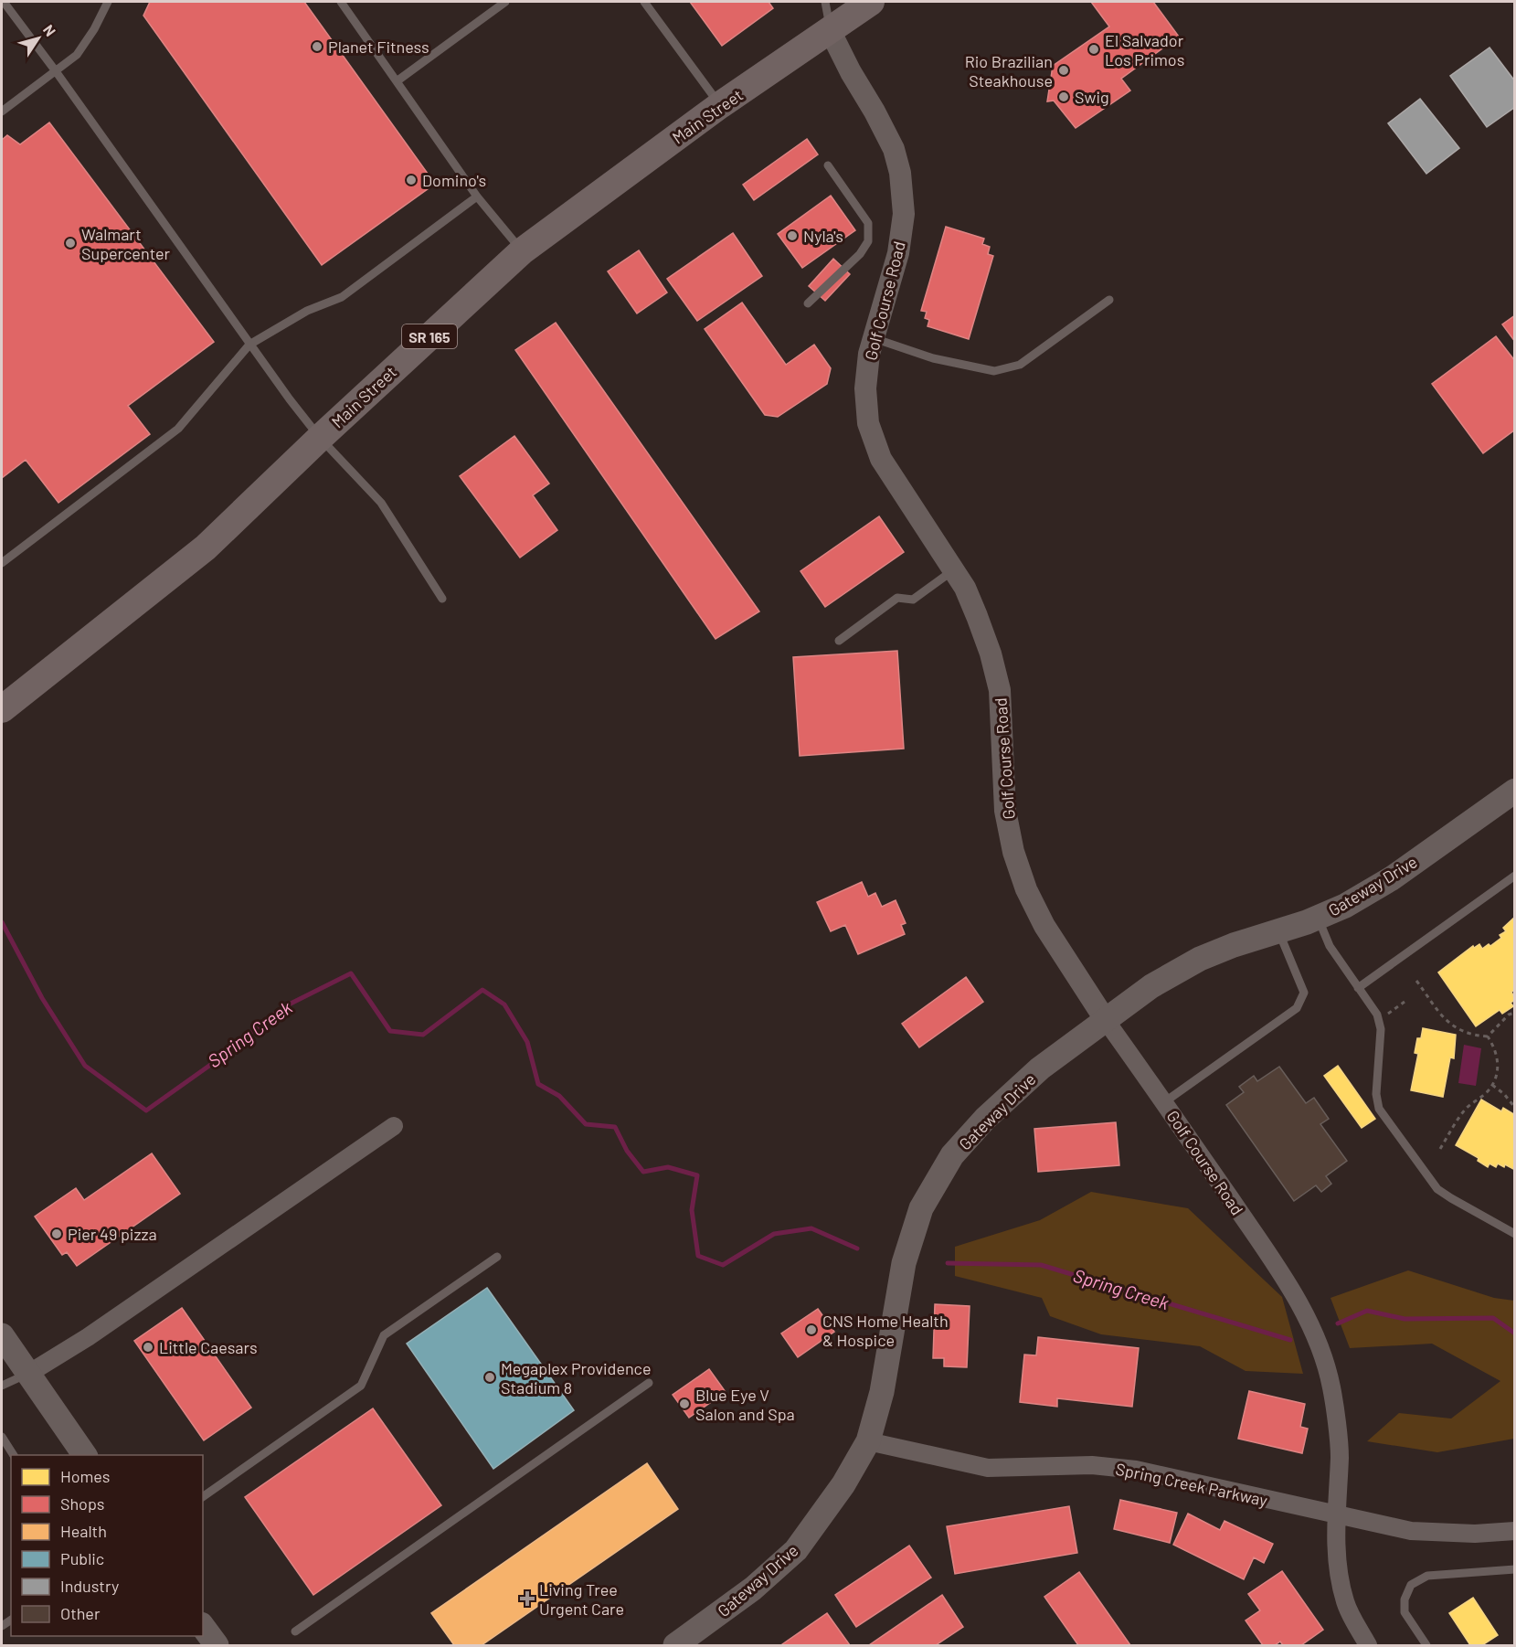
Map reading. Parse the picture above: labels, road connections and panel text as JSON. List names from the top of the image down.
{
  "streets": {
    "main road": ["Main Street", "SR 165", "Gateway Drive"],
    "street": ["Golf Course Road", "Spring Creek Parkway"]
  },
  "crossings": [
    ["Main Street", "Golf Course Road"],
    ["Golf Course Road", "Gateway Drive"],
    ["Golf Course Road", "Spring Creek Parkway"],
    ["Gateway Drive", "Spring Creek Parkway"]
  ],
  "water": ["Spring Creek"],
  "places": {
    "other": [
      "Planet Fitness",
      "El Salvador Los Primos",
      "Rio Brazilian Steakhouse",
      "Swig",
      "Domino's",
      "Nyla's",
      "Walmart Supercenter",
      "Pier 49 pizza",
      "CNS Home Health & Hospice",
      "Little Caesars",
      "Megaplex Providence Stadium 8",
      "Blue Eye V Salon and Spa"
    ],
    "health": ["Living Tree Urgent Care"]
  },
  "legend": [
    "Homes",
    "Shops",
    "Health",
    "Public",
    "Industry",
    "Other"
  ],
  "north": "top right"
}
